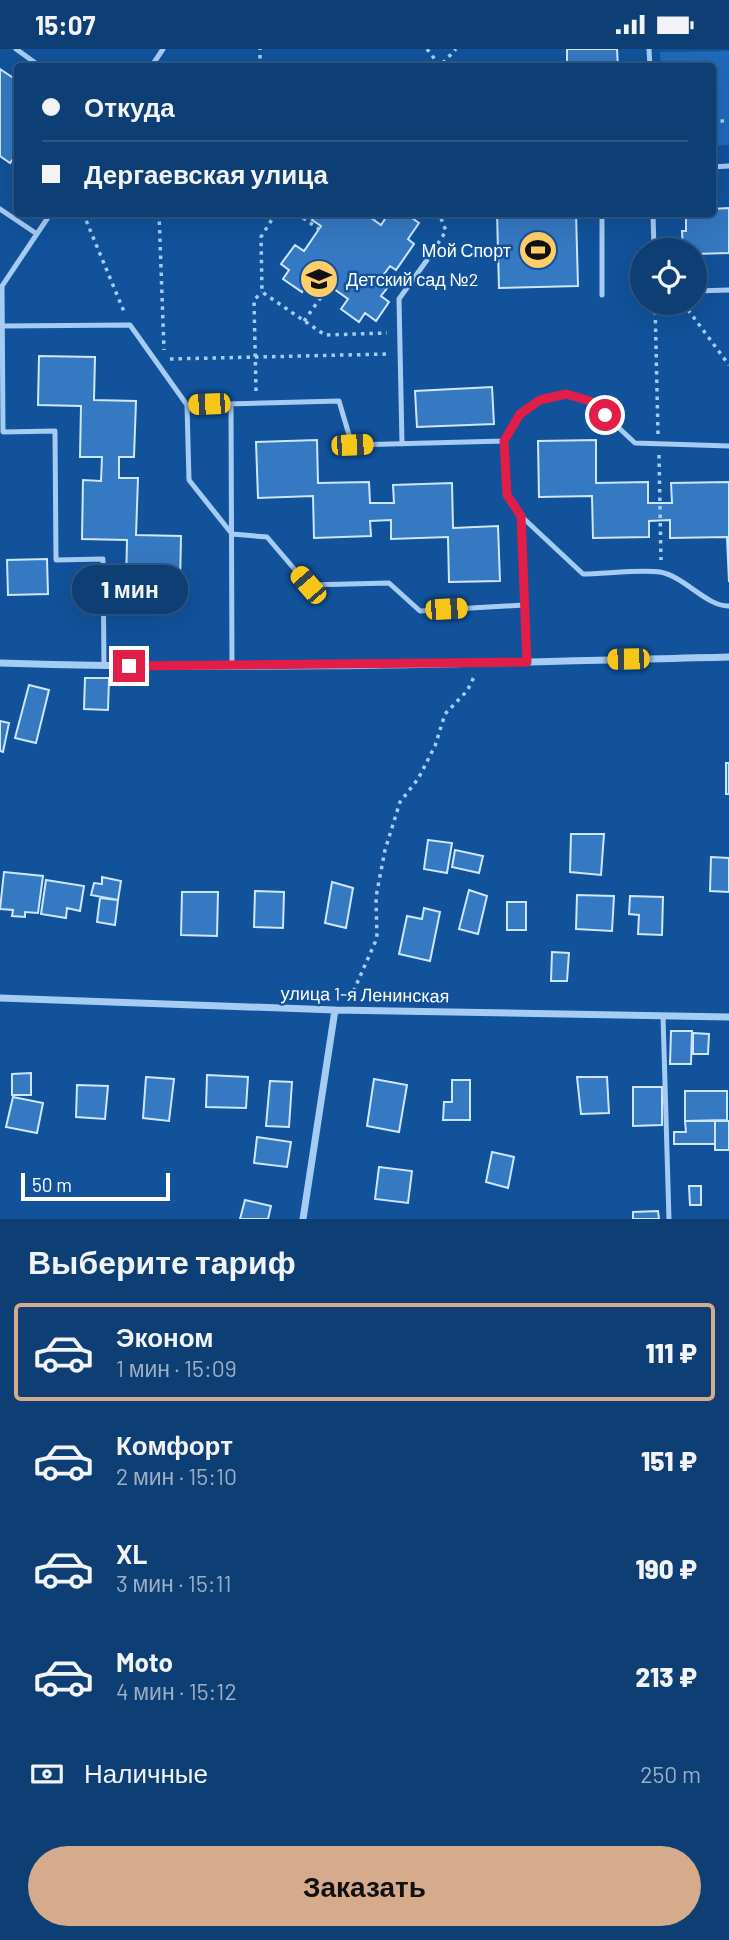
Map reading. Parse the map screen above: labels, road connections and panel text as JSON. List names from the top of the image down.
{
  "streets": {
    "street": ["улица 1-я Ленинская"]
  },
  "places": {
    "sports": ["Мой Спорт"],
    "school or university": ["Детский сад №2"]
  },
  "scale_bar": "50 m",
  "page": {
    "status": "15:07",
    "banner": ["Откуда", "Дергаевская улица"],
    "bubble": "1 мин",
    "scale": "50 m",
    "heading": "Выберите тариф",
    "list": [
      {
        "name": "Эконом",
        "note": "1 мин · 15:09",
        "value": "111 ₽"
      },
      {
        "name": "Комфорт",
        "note": "2 мин · 15:10",
        "value": "151 ₽"
      },
      {
        "name": "XL",
        "note": "3 мин · 15:11",
        "value": "190 ₽"
      },
      {
        "name": "Moto",
        "note": "4 мин · 15:12",
        "value": "213 ₽"
      }
    ],
    "pay": ["Наличные", "250 m"],
    "buttons": "Заказать"
  }
}
